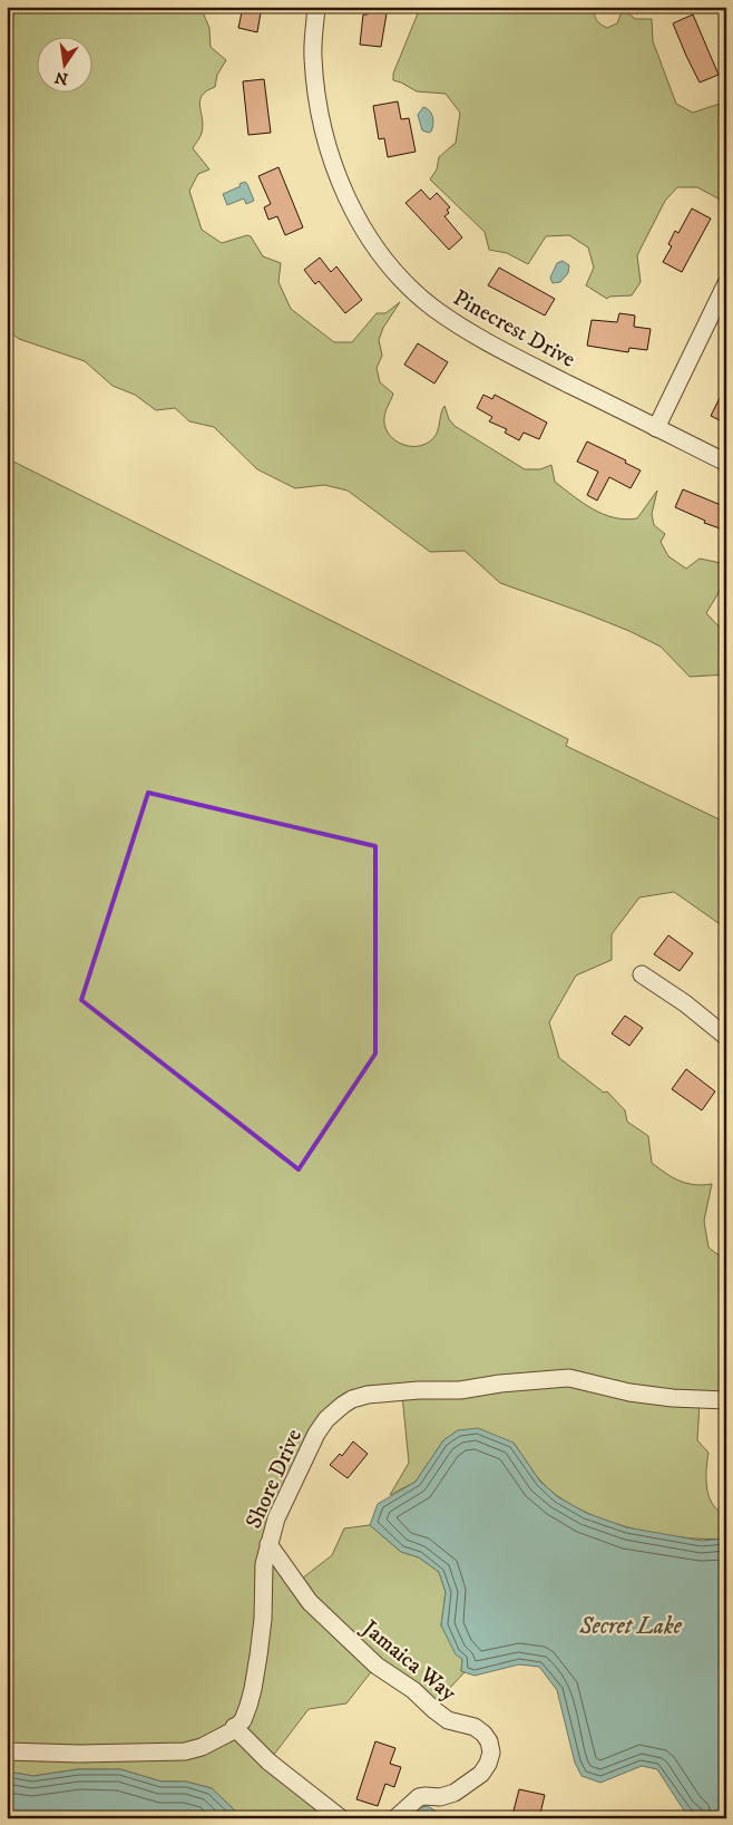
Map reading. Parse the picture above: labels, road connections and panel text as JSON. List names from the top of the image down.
{
  "streets": {
    "street": ["Pinecrest Drive", "Shore Drive", "Jamaica Way"]
  },
  "crossings": [
    ["Shore Drive", "Jamaica Way"]
  ],
  "water": ["Secret Lake"],
  "north": "bottom"
}
